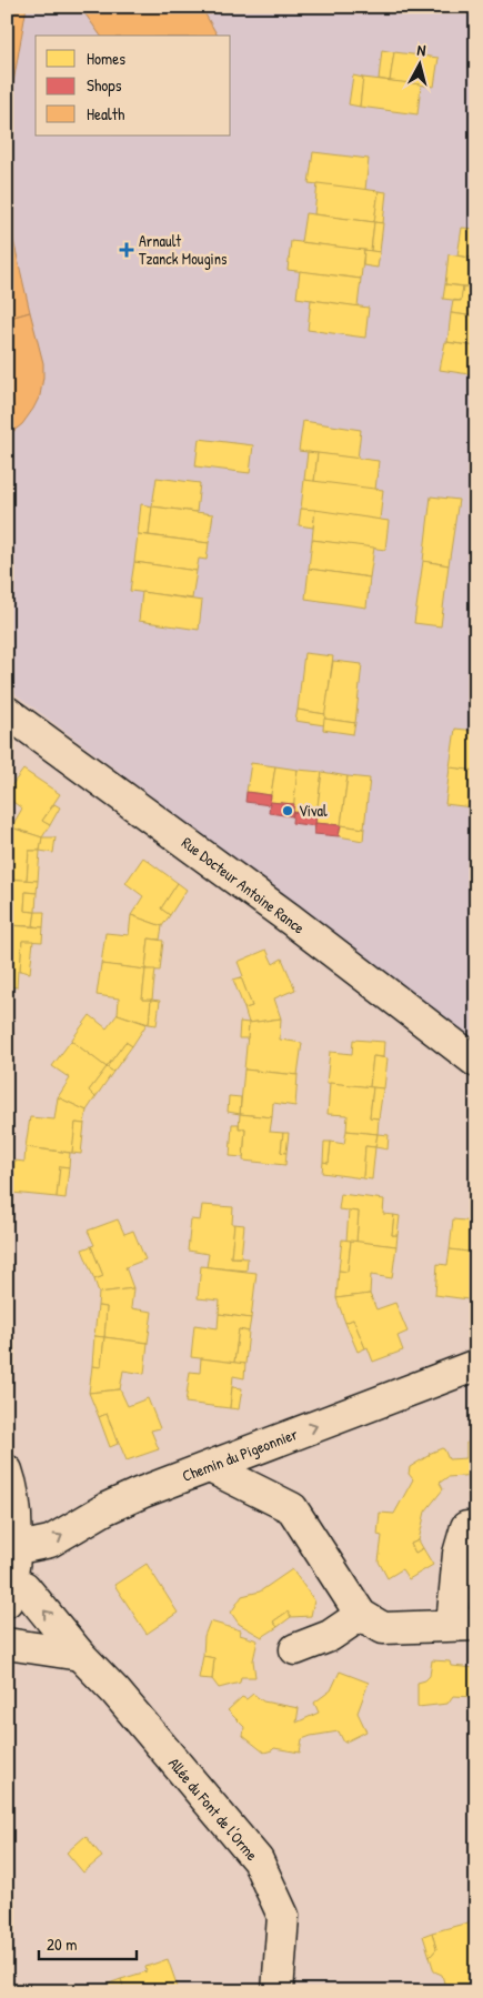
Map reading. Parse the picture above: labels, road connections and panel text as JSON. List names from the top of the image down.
{
  "streets": {
    "street": ["Rue Docteur Antoine Rance", "Chemin du Pigeonnier", "Allée du Font de l'Orme"]
  },
  "one_way": ["Chemin du Pigeonnier"],
  "places": {
    "health": ["Arnault Tzanck Mougins"],
    "other": ["Vival"]
  },
  "legend": ["Homes", "Shops", "Health"],
  "scale_bar": "20 m",
  "north": "top"
}
